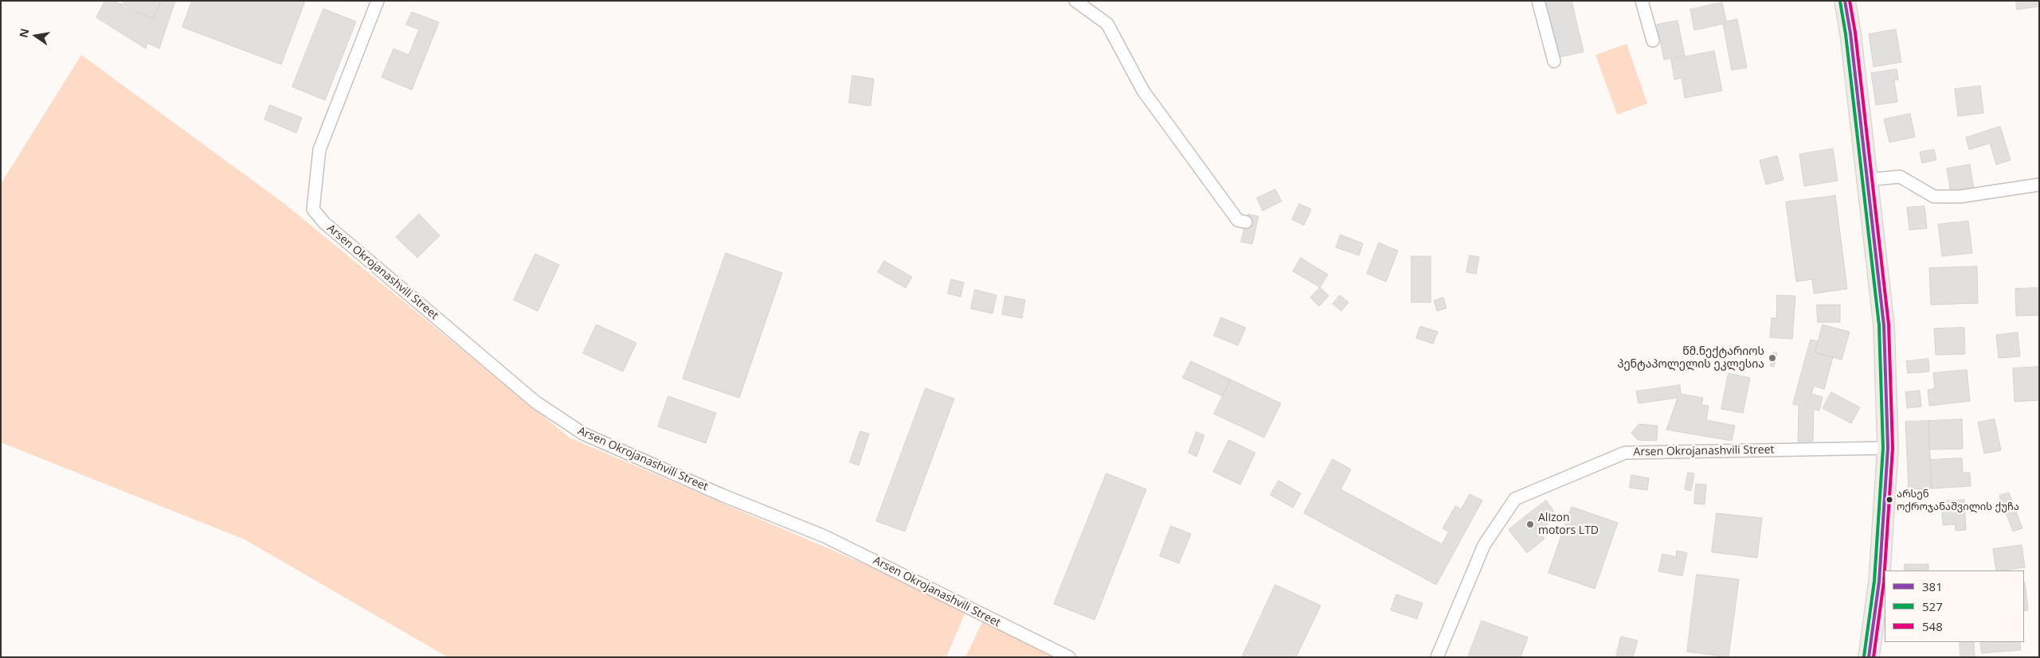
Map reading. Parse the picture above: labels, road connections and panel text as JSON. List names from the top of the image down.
{
  "streets": {
    "street": ["Arsen Okrojanashvili Street"]
  },
  "places": ["წმ.ნექტარიოს პენტაპოლელის ეკლესია", "არსენ ოქროჯანაშვილის ქუჩა", "Alizon motors LTD"],
  "lines": ["transit line 381", "transit line 548", "transit line 527"],
  "legend": ["381", "527", "548"],
  "north": "left"
}
